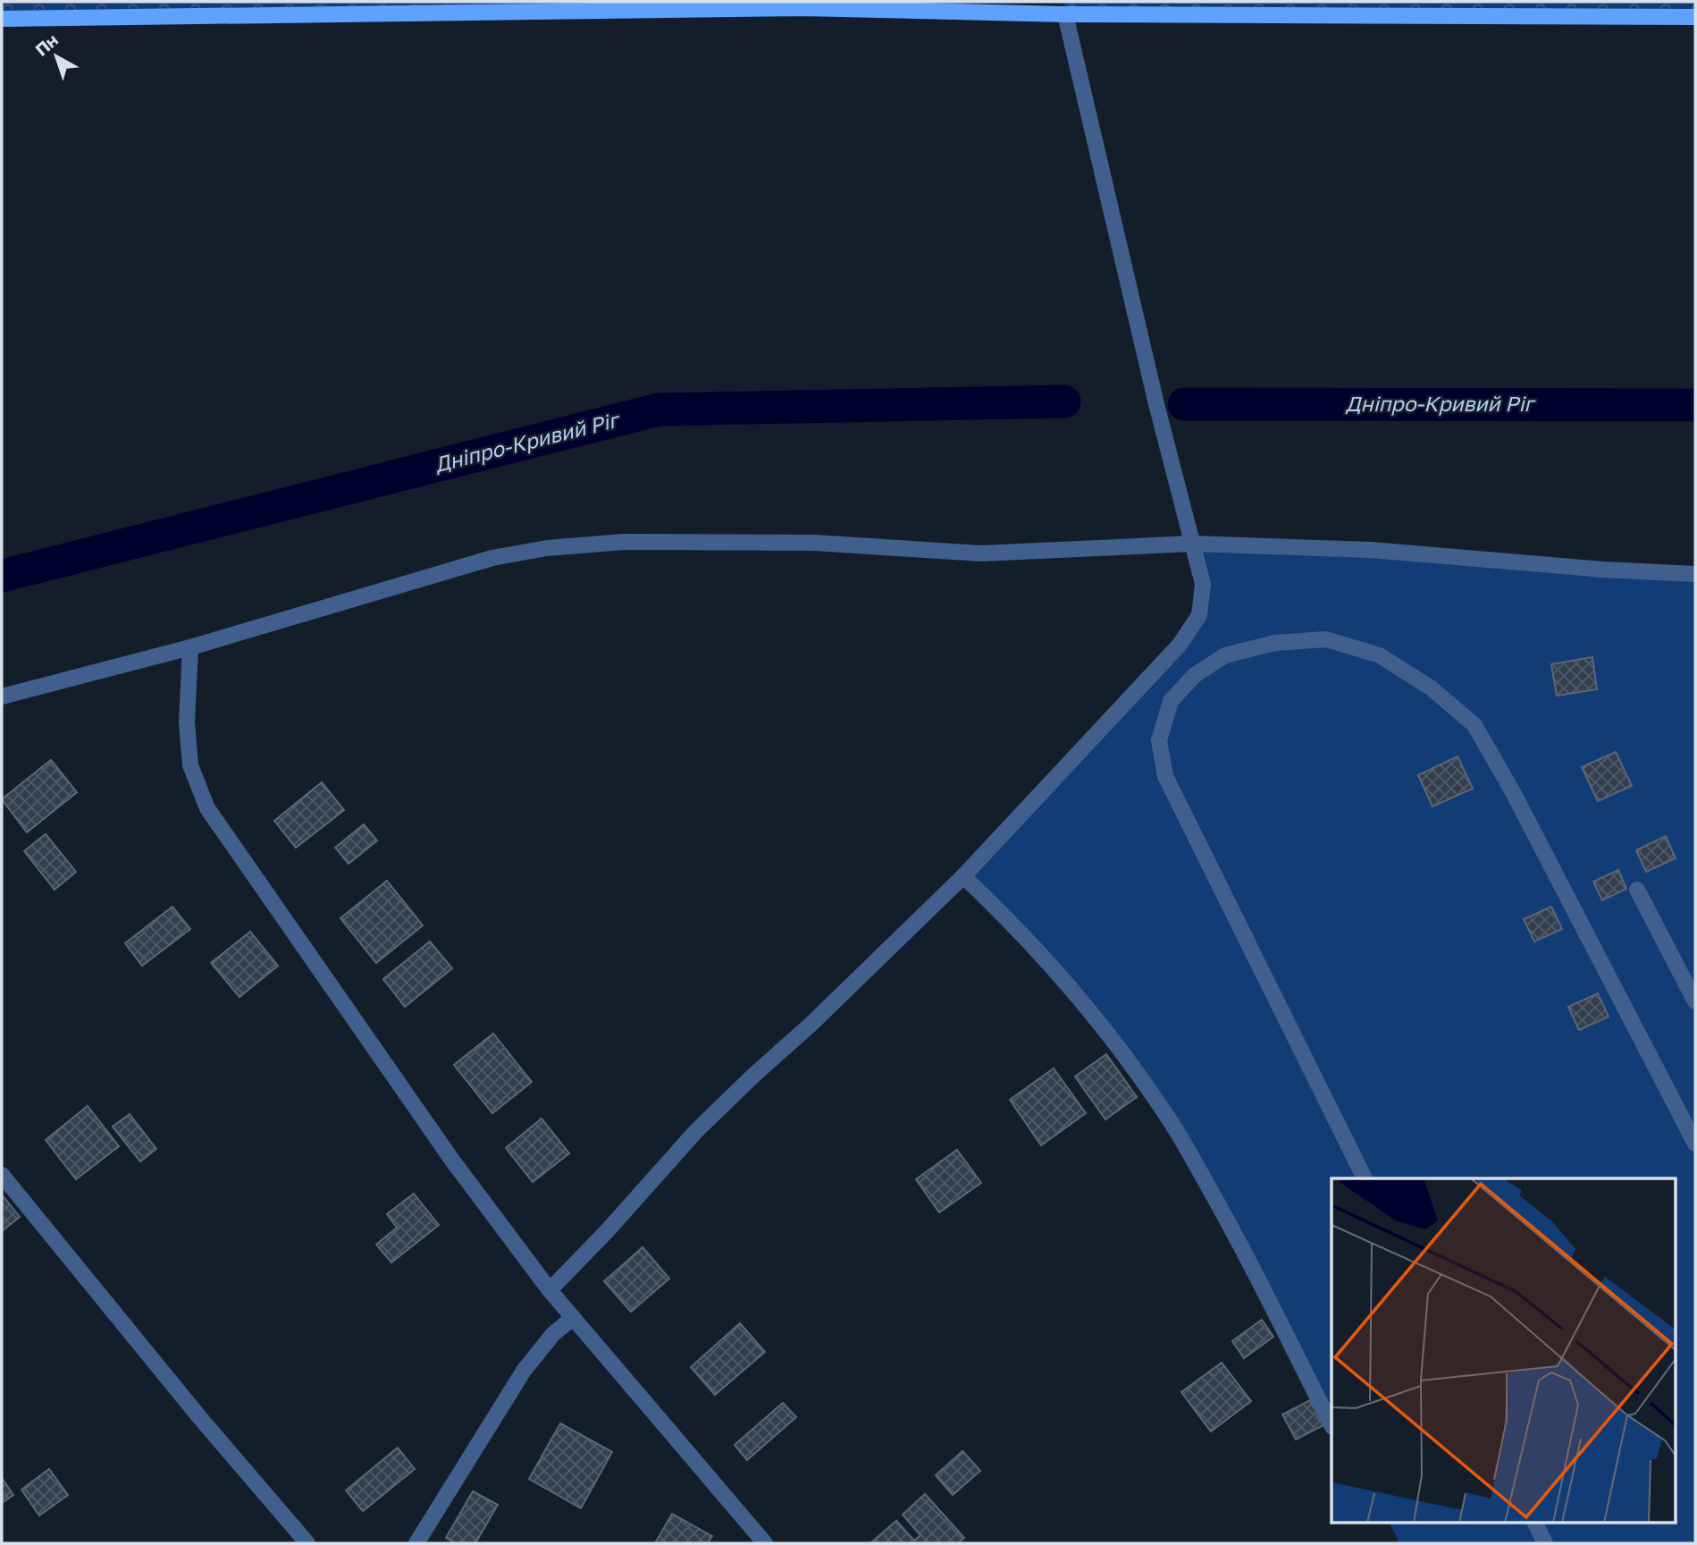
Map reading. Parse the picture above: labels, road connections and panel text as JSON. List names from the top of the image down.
{
  "water": ["Дніпро-Кривий Ріг"],
  "north": "top left"
}
